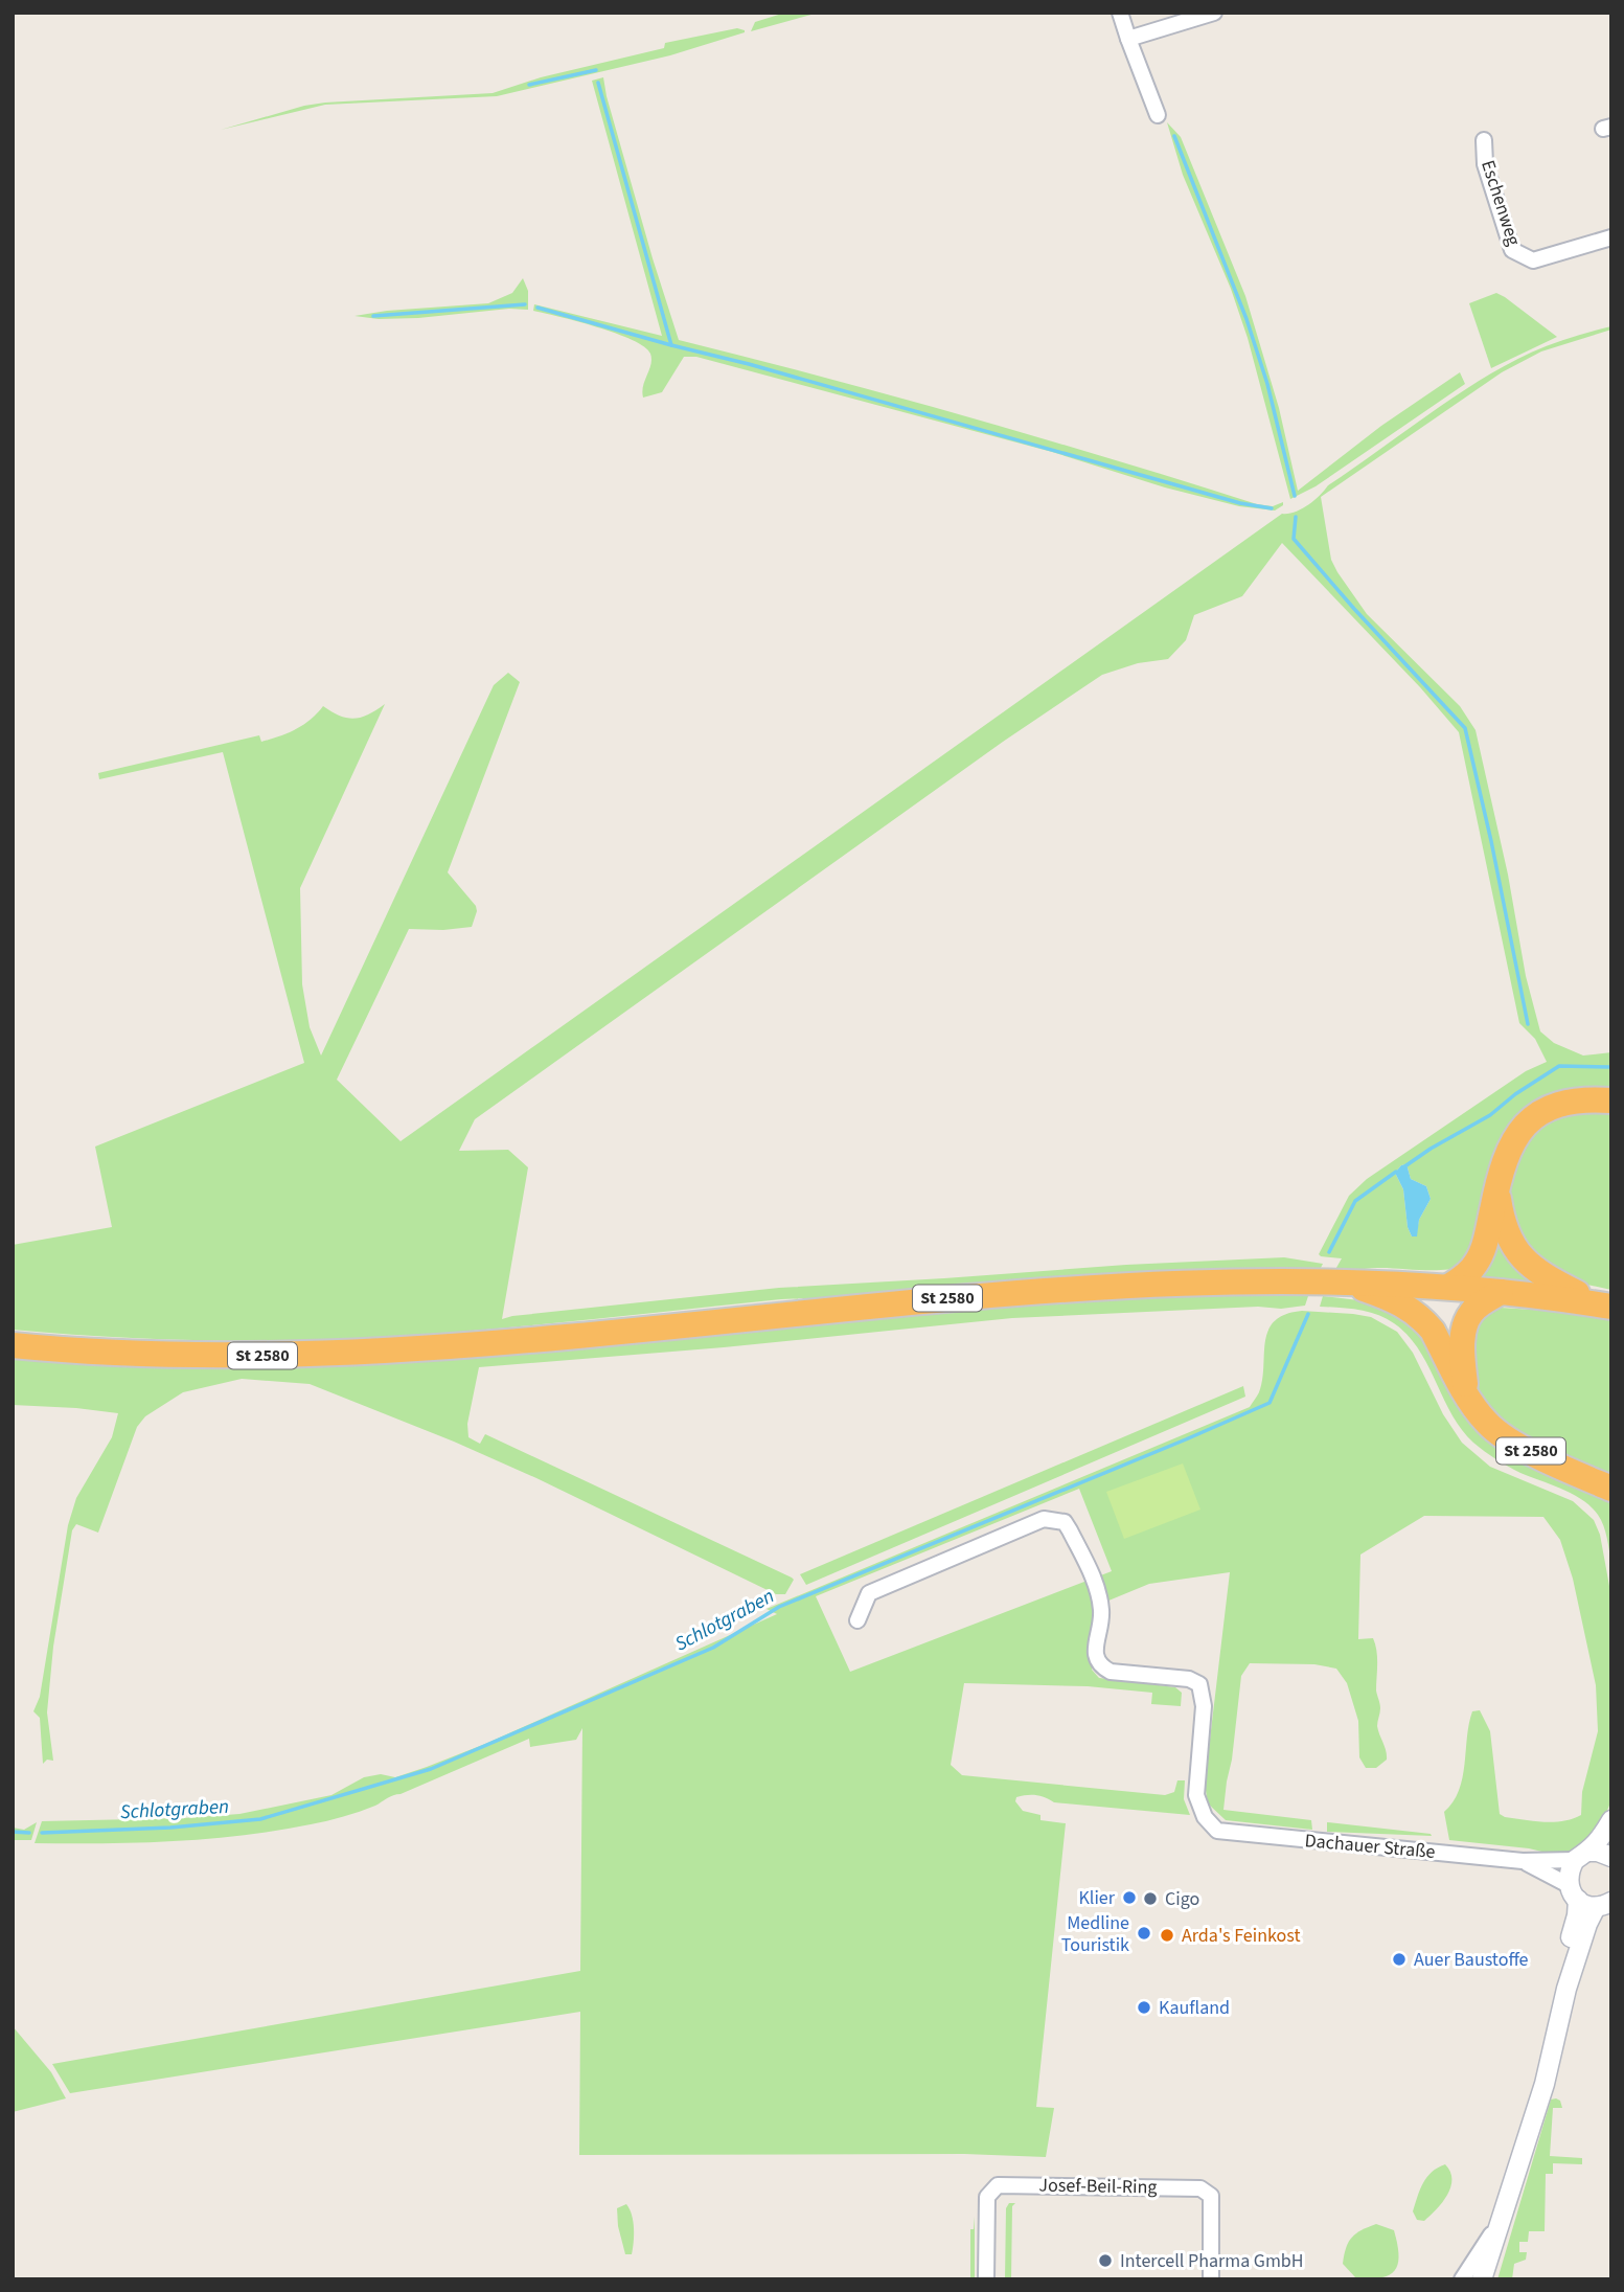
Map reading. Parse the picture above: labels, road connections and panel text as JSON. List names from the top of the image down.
{
  "streets": {
    "highway": ["St 2580"],
    "street": ["Eschenweg", "Dachauer Straße", "Josef-Beil-Ring"]
  },
  "water": ["Schlotgraben"],
  "places": [
    "Klier",
    "Cigo",
    "Medline Touristik",
    "Arda's Feinkost",
    "Auer Baustoffe",
    "Kaufland",
    "Intercell Pharma GmbH"
  ]
}
